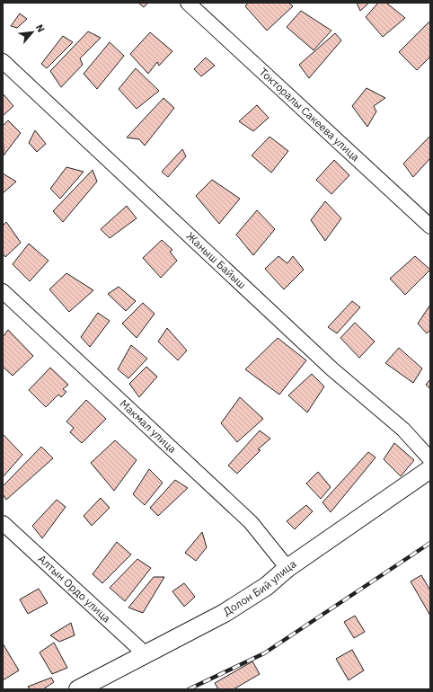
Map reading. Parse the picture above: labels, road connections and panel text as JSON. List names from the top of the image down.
{
  "streets": {
    "street": [
      "Токторалы Сакеева улица",
      "Жаныш Байыш",
      "Макмал улица",
      "Долон Бий улица",
      "Алтын Ордо улица"
    ]
  },
  "crossings": [
    ["Макмал улица", "Долон Бий улица"],
    ["Долон Бий улица", "Алтын Ордо улица"]
  ],
  "north": "top right"
}
